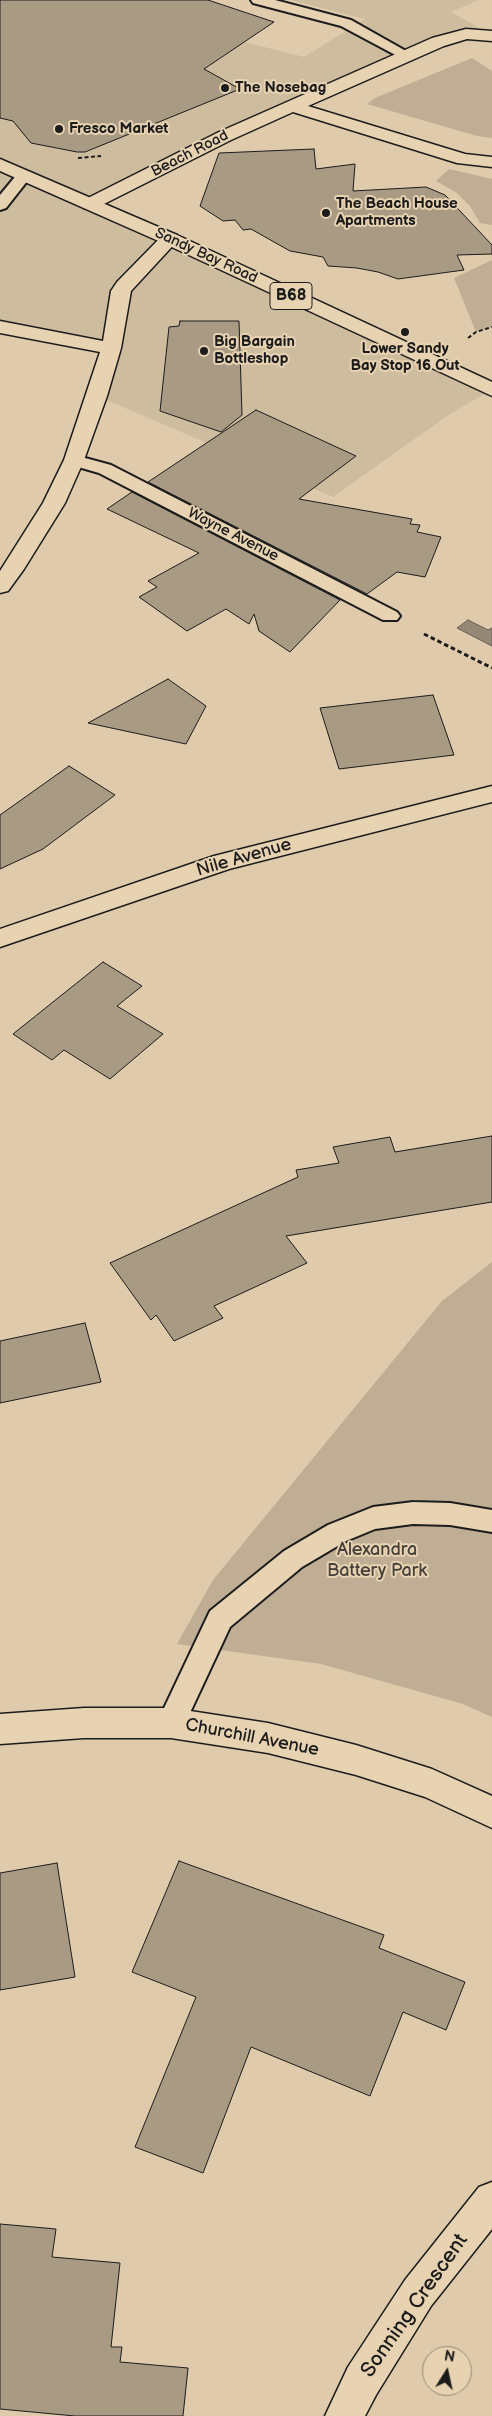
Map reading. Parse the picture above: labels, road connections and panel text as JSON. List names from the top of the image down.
{
  "streets": {
    "street": [
      "Beach Road",
      "Sandy Bay Road",
      "B68",
      "Nile Avenue",
      "Churchill Avenue",
      "Sonning Crescent"
    ],
    "lane": ["Wayne Avenue"]
  },
  "crossings": [
    ["Beach Road", "Sandy Bay Road"]
  ],
  "parks": ["Alexandra Battery Park"],
  "places": [
    "The Nosebag",
    "Fresco Market",
    "The Beach House Apartments",
    "Lower Sandy Bay Stop 16 Out",
    "Big Bargain Bottleshop"
  ],
  "north": "top"
}
